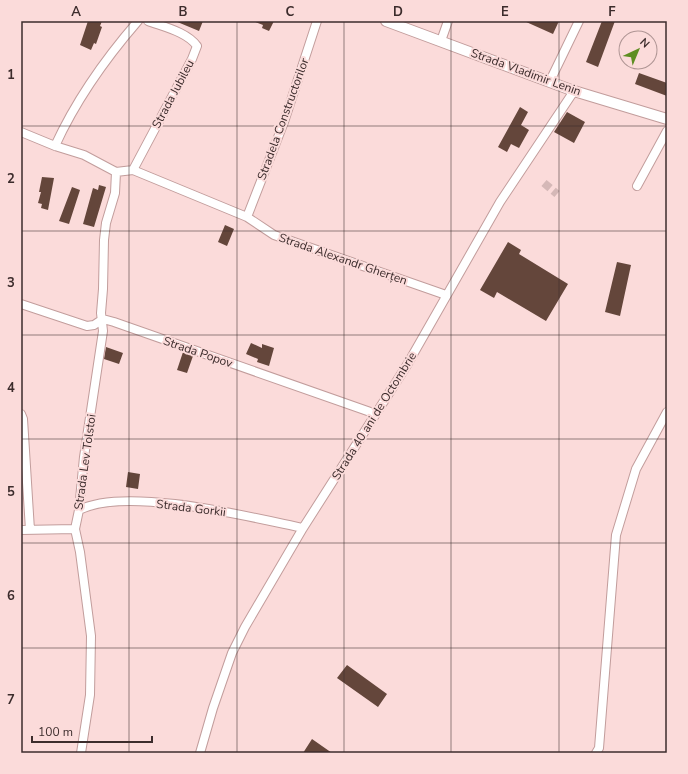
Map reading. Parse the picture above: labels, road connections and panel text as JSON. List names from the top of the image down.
{
  "streets": {
    "main road": ["Strada Vladimir Lenin"],
    "street": [
      "Strada Jubileu",
      "Stradela Constructorilor",
      "Strada Alexandr Gherțen",
      "Strada Popov",
      "Strada 40 ani de Octombrie",
      "Strada Lev Tolstoi",
      "Strada Gorkii"
    ]
  },
  "crossings": [
    ["Strada Vladimir Lenin", "Strada 40 ani de Octombrie"],
    ["Strada Jubileu", "Strada Alexandr Gherțen"],
    ["Stradela Constructorilor", "Strada Alexandr Gherțen"],
    ["Strada Alexandr Gherțen", "Strada 40 ani de Octombrie"],
    ["Strada Alexandr Gherțen", "Strada Lev Tolstoi"],
    ["Strada Popov", "Strada 40 ani de Octombrie"],
    ["Strada Popov", "Strada Lev Tolstoi"],
    ["Strada 40 ani de Octombrie", "Strada Gorkii"],
    ["Strada Lev Tolstoi", "Strada Gorkii"]
  ],
  "scale_bar": "100 m",
  "north": "top right",
  "grid": {
    "columns": [
      "A",
      "B",
      "C",
      "D",
      "E",
      "F"
    ],
    "rows": [
      "1",
      "2",
      "3",
      "4",
      "5",
      "6",
      "7"
    ]
  }
}
